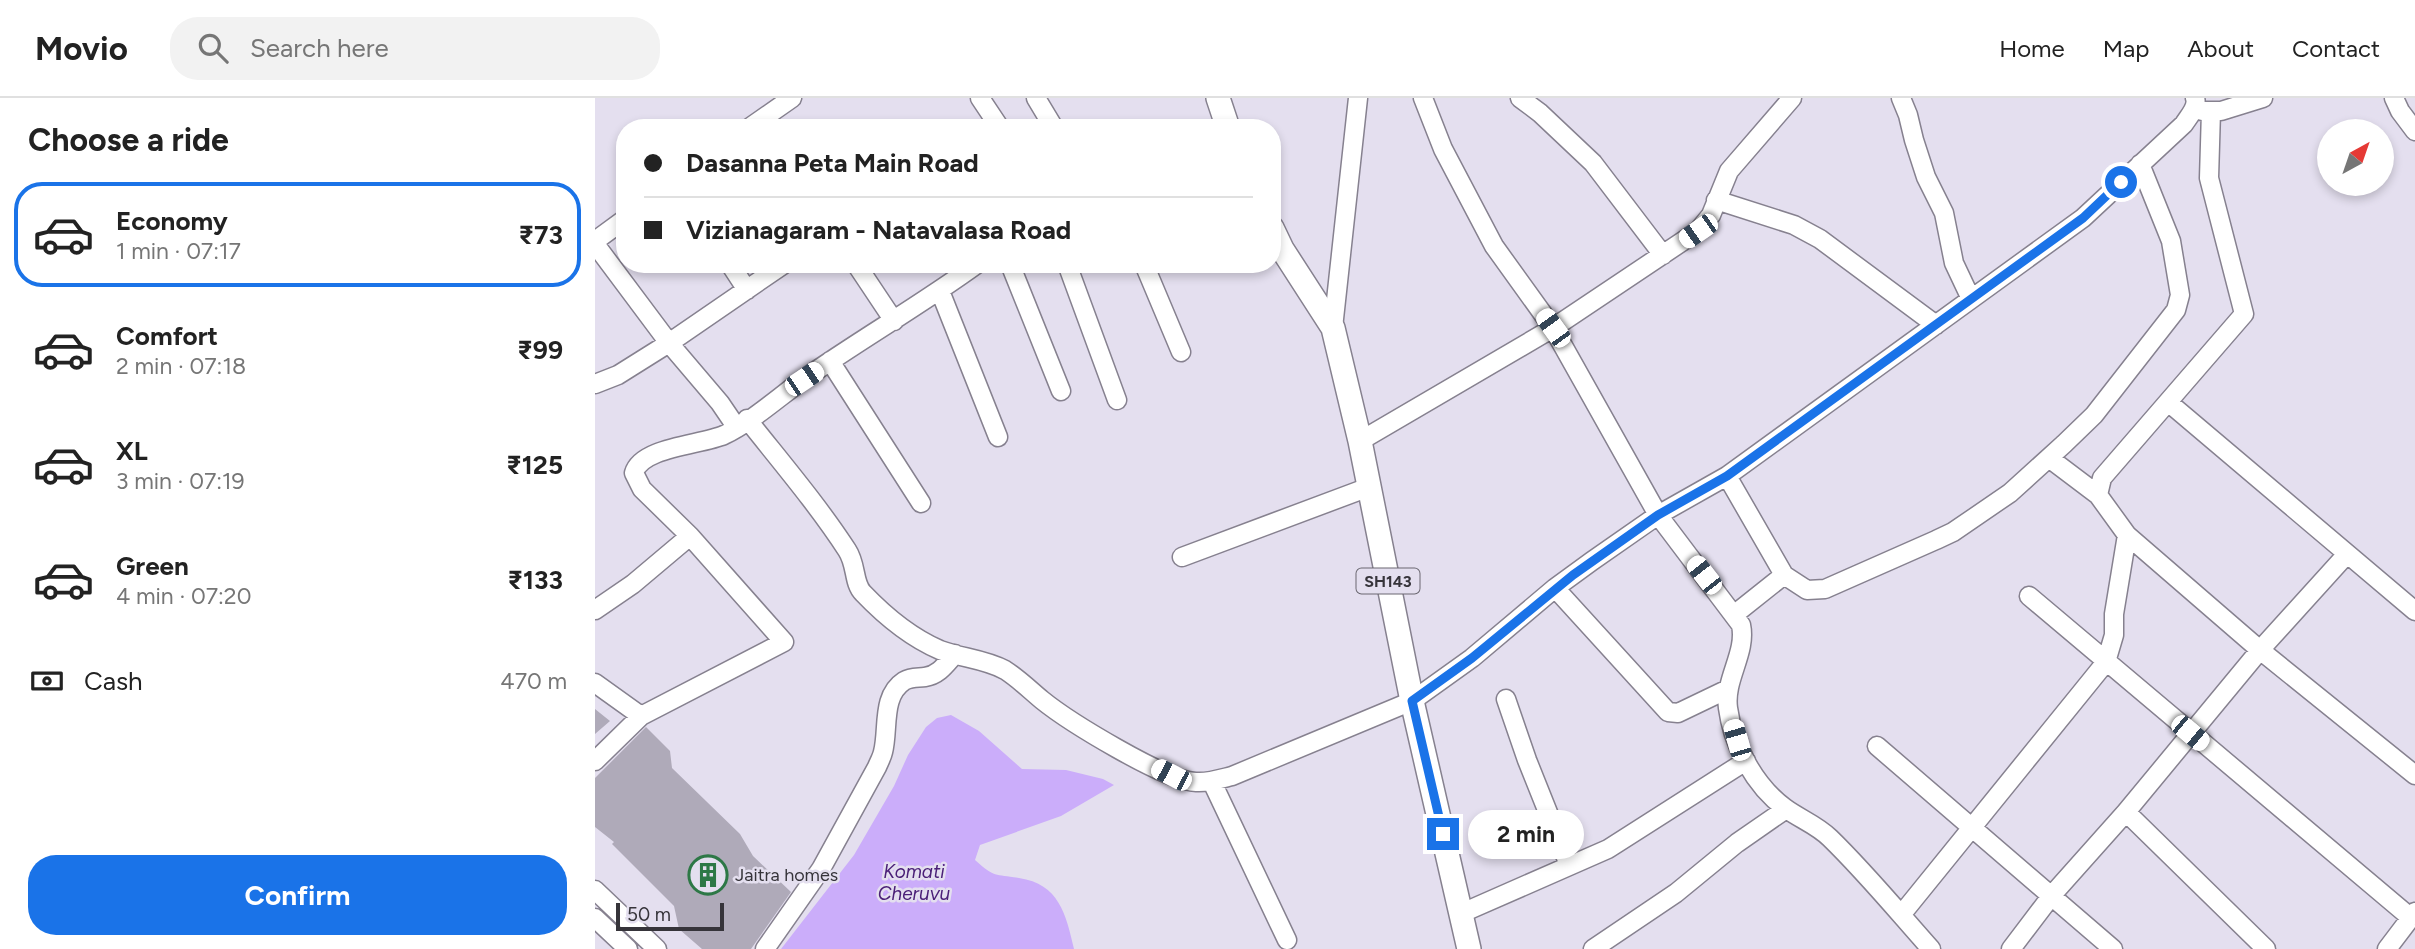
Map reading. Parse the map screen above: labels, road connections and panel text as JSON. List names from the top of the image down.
{
  "streets": {
    "main road": ["SH143"]
  },
  "water": ["Komati Cheruvu"],
  "places": {
    "building": ["Jaitra homes"]
  },
  "scale_bar": "50 m",
  "north": "top right",
  "page": {
    "header": "Movio",
    "search": "Search here",
    "nav": [
      "Home",
      "Map",
      "About",
      "Contact"
    ],
    "heading": "Choose a ride",
    "banner": ["Dasanna Peta Main Road", "Vizianagaram - Natavalasa Road"],
    "list": [
      {
        "name": "Economy",
        "note": "1 min · 07:17",
        "value": "₹73"
      },
      {
        "name": "Comfort",
        "note": "2 min · 07:18",
        "value": "₹99"
      },
      {
        "name": "XL",
        "note": "3 min · 07:19",
        "value": "₹125"
      },
      {
        "name": "Green",
        "note": "4 min · 07:20",
        "value": "₹133"
      }
    ],
    "pay": ["Cash", "470 m"],
    "bubble": "2 min",
    "buttons": "Confirm",
    "scale": "50 m"
  }
}
